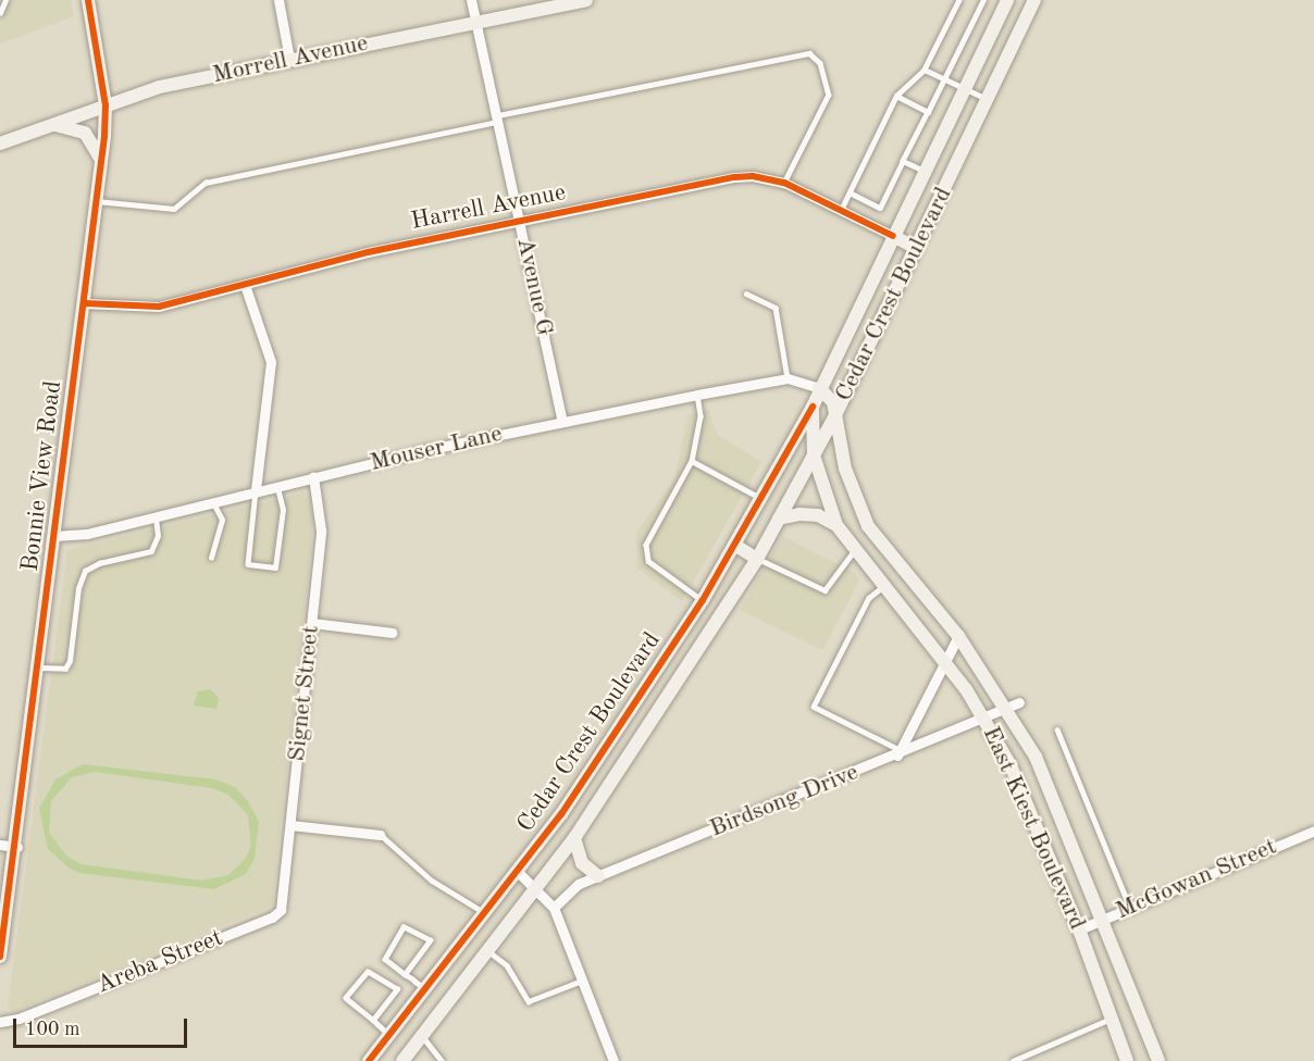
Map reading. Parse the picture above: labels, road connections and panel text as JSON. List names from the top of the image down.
{
  "streets": {
    "street": [
      "Morrell Avenue",
      "Harrell Avenue",
      "Avenue G",
      "Cedar Crest Boulevard",
      "Mouser Lane",
      "Bonnie View Road",
      "Signet Street",
      "Birdsong Drive",
      "East Kiest Boulevard",
      "McGowan Street",
      "Areba Street"
    ]
  },
  "crossings": [
    ["Morrell Avenue", "Avenue G"],
    ["Morrell Avenue", "Bonnie View Road"],
    ["Harrell Avenue", "Avenue G"],
    ["Harrell Avenue", "Cedar Crest Boulevard"],
    ["Harrell Avenue", "Bonnie View Road"],
    ["Avenue G", "Mouser Lane"],
    ["Cedar Crest Boulevard", "Mouser Lane"],
    ["Cedar Crest Boulevard", "East Kiest Boulevard"],
    ["Mouser Lane", "Bonnie View Road"],
    ["Mouser Lane", "Signet Street"],
    ["Mouser Lane", "East Kiest Boulevard"],
    ["Signet Street", "Areba Street"],
    ["Birdsong Drive", "East Kiest Boulevard"],
    ["East Kiest Boulevard", "McGowan Street"]
  ],
  "scale_bar": "100 m"
}
